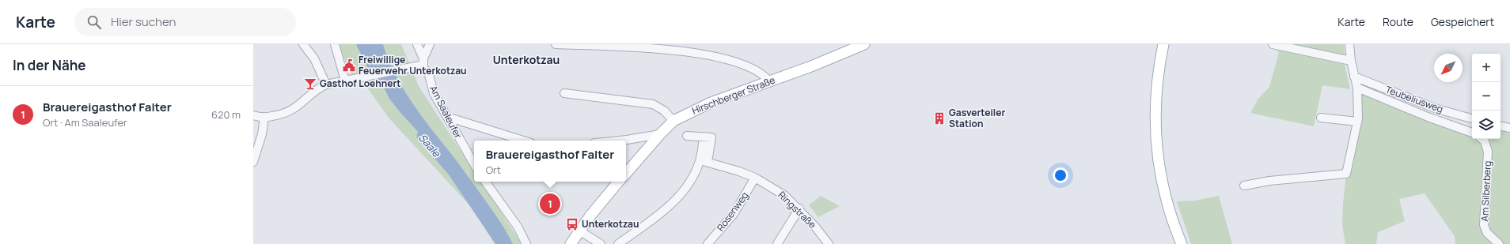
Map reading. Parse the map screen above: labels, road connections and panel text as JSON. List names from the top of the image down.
{
  "streets": {
    "main road": ["Hirschberger Straße"],
    "street": [
      "Teubeliusweg",
      "Am Saaleufer",
      "Am Silberberg",
      "Ringstraße",
      "Rosenweg"
    ]
  },
  "crossings": [
    ["Ringstraße", "Rosenweg"]
  ],
  "districts": ["Unterkotzau"],
  "water": ["Saale"],
  "places": {
    "public building": ["Freiwillige Feuerwehr Unterkotzau"],
    "bar": ["Gasthof Loehnert"],
    "building": ["Gasverteiler Station"],
    "bus stop": ["Unterkotzau"]
  },
  "north": "bottom left",
  "page": {
    "header": "Karte",
    "search": "Hier suchen",
    "nav": ["Karte", "Route", "Gespeichert"],
    "heading": "In der Nähe",
    "map_buttons": ["+", "−"],
    "list": [
      {
        "mark": "1",
        "name": "Brauereigasthof Falter",
        "note": "Ort · Am Saaleufer",
        "value": "620 m"
      }
    ],
    "popup": ["Brauereigasthof Falter", "Ort"],
    "pins": "1"
  }
}
